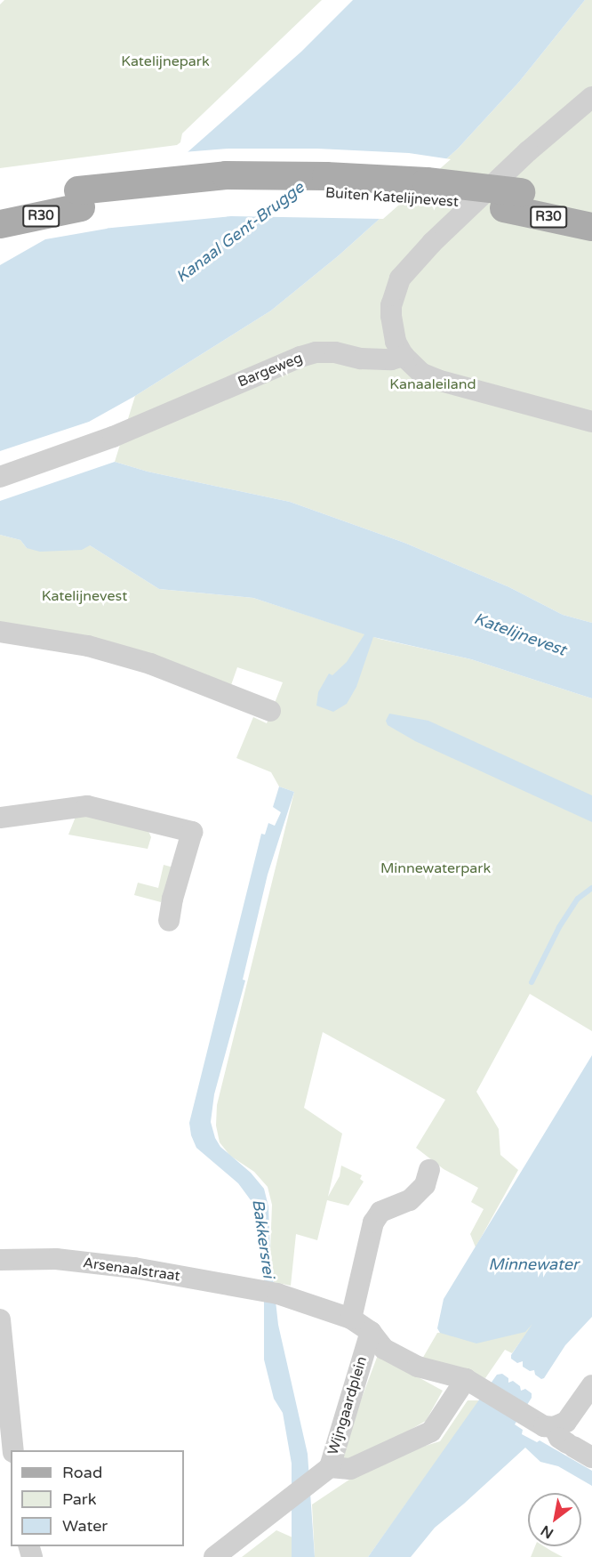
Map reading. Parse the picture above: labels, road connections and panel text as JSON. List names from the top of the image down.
{
  "streets": {
    "main road": ["Buiten Katelijnevest", "R30"],
    "street": ["Bargeweg", "Arsenaalstraat", "Wijngaardplein"]
  },
  "crossings": [
    ["Arsenaalstraat", "Wijngaardplein"]
  ],
  "water": [
    "Kanaal Gent-Brugge",
    "Katelijnevest",
    "Bakkersrei",
    "Minnewater"
  ],
  "parks": [
    "Katelijnepark",
    "Kanaaleiland",
    "Katelijnevest",
    "Minnewaterpark"
  ],
  "legend": ["Road", "Park", "Water"],
  "north": "bottom left"
}
